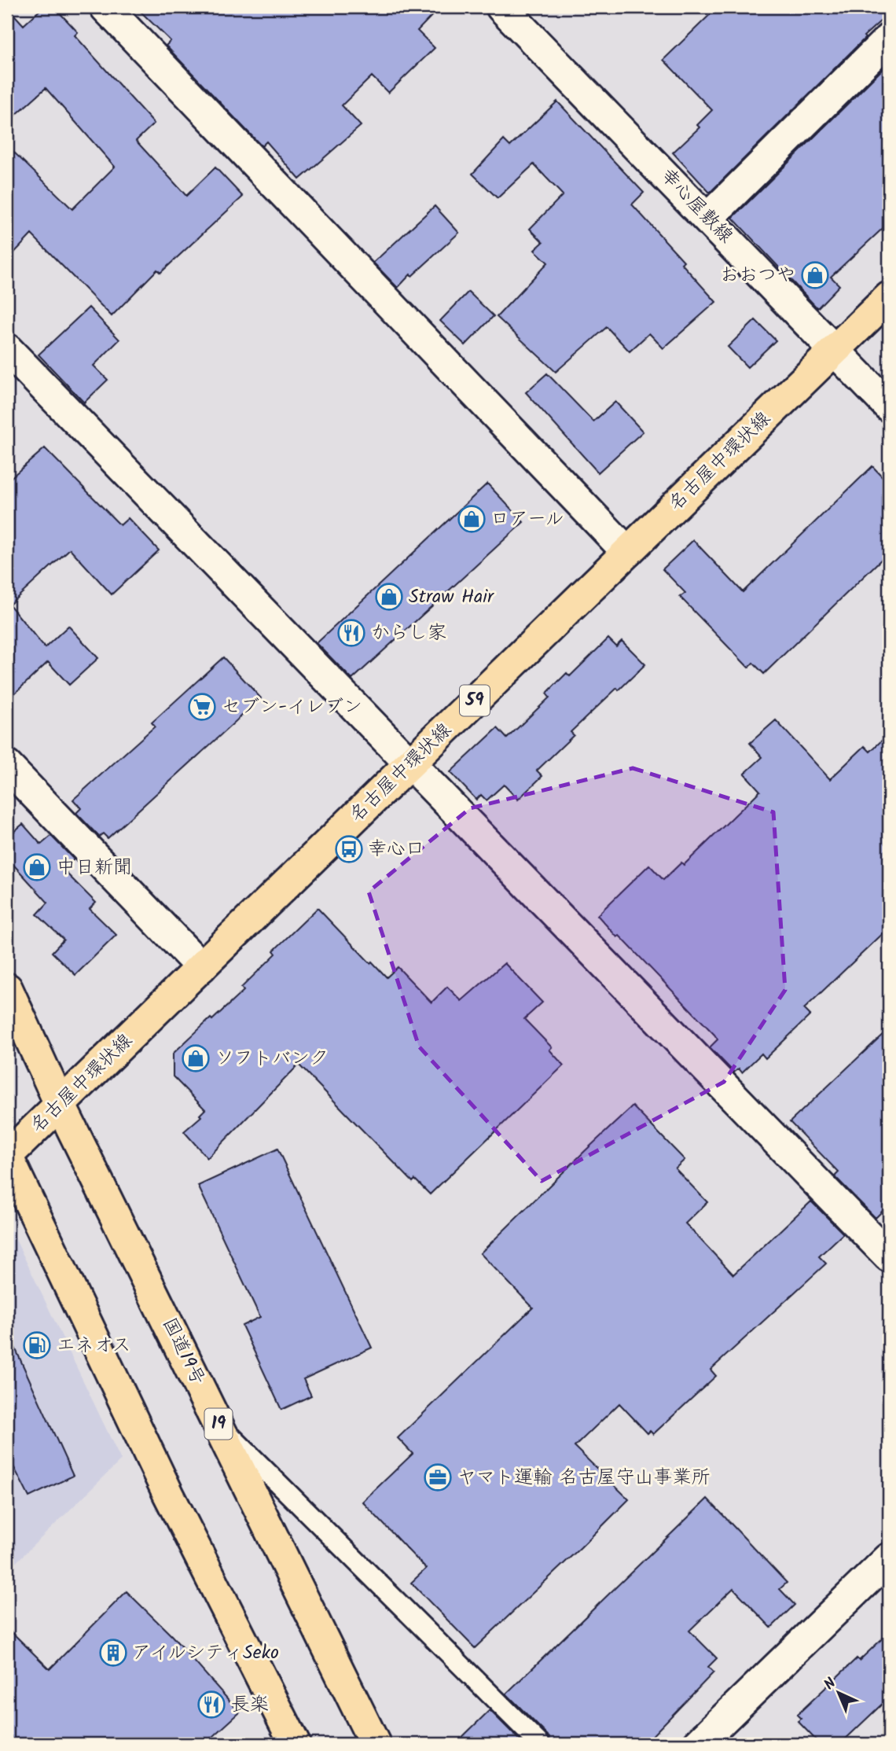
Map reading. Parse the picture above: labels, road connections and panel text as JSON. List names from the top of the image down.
{
  "streets": {
    "main road": [
      "名古屋中環状線",
      "59",
      "国道19号",
      "19"
    ],
    "street": ["幸心屋敷線"]
  },
  "crossings": [
    ["幸心屋敷線", "名古屋中環状線"],
    ["名古屋中環状線", "国道19号"]
  ],
  "places": {
    "shop": [
      "おおつや",
      "ロアール",
      "Straw Hair",
      "中日新聞",
      "ソフトバンク"
    ],
    "restaurant": ["からし家", "長楽"],
    "supermarket": ["セブン-イレブン"],
    "bus stop": ["幸心口"],
    "fuel station": ["エネオス"],
    "office": ["ヤマト運輸 名古屋守山事業所"],
    "building": ["アイルシティSeko"]
  },
  "north": "top left"
}
